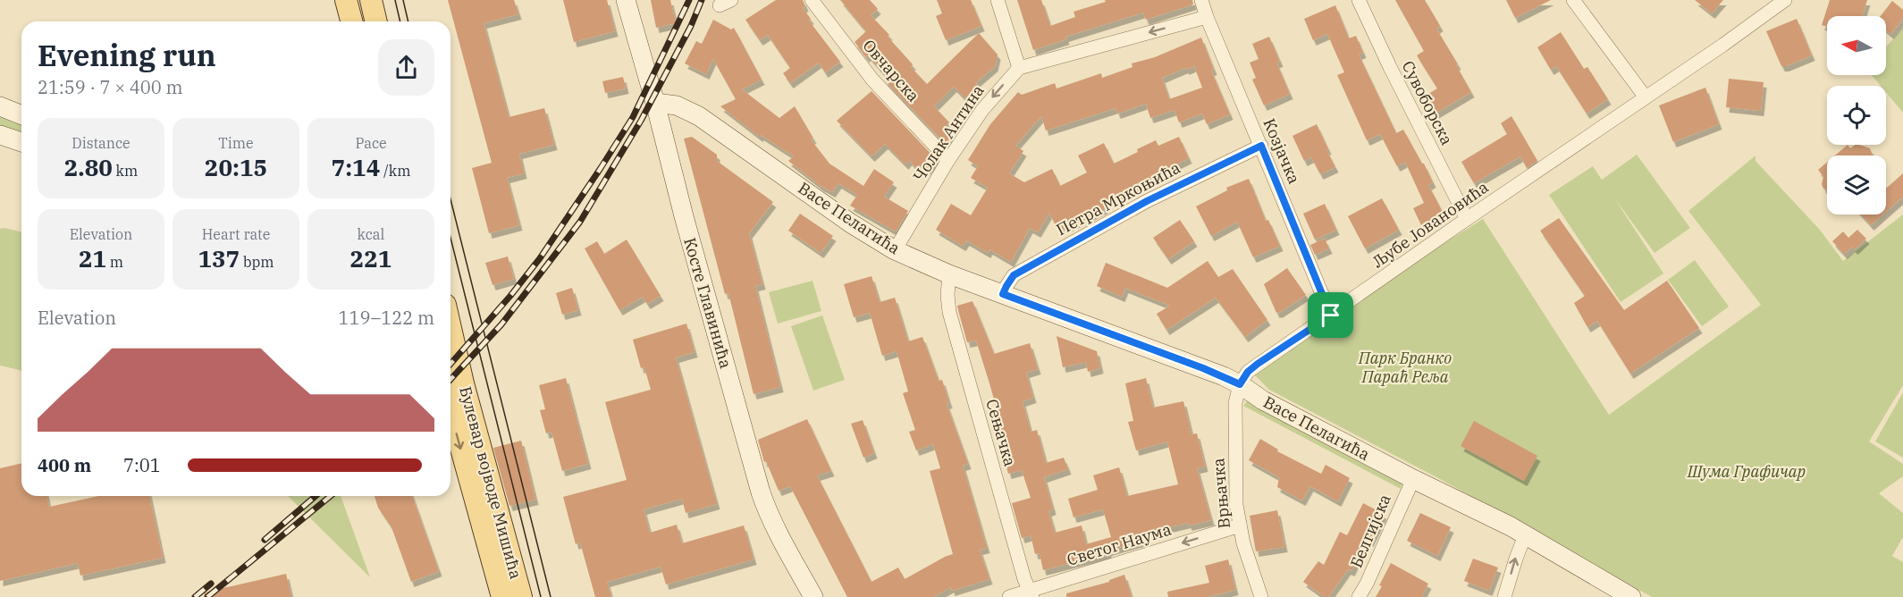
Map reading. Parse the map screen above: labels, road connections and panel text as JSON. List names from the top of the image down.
{
  "streets": {
    "main road": ["Булевар војводе Мишића"],
    "street": [
      "Овчарска",
      "Сувоборска",
      "Чолак Антина",
      "Козјачка",
      "Петра Мркоњића",
      "Васе Пелагића",
      "Љубе Јовановића",
      "Косте Главинића",
      "Сењачка",
      "Врњачка",
      "Белгијска",
      "Светог Наума"
    ]
  },
  "crossings": [
    ["Овчарска", "Чолак Антина"],
    ["Сувоборска", "Љубе Јовановића"],
    ["Чолак Антина", "Васе Пелагића"],
    ["Козјачка", "Петра Мркоњића"],
    ["Козјачка", "Љубе Јовановића"],
    ["Петра Мркоњића", "Васе Пелагића"],
    ["Васе Пелагића", "Љубе Јовановића"],
    ["Васе Пелагића", "Косте Главинића"],
    ["Васе Пелагића", "Сењачка"],
    ["Васе Пелагића", "Врњачка"],
    ["Васе Пелагића", "Белгијска"],
    ["Љубе Јовановића", "Врњачка"],
    ["Сењачка", "Светог Наума"],
    ["Врњачка", "Светог Наума"]
  ],
  "one_way": ["Чолак Антина", "Светог Наума"],
  "parks": ["Парк Бранко Параћ Реља", "Шума Графичар"],
  "north": "left",
  "page": {
    "heading": ["Evening run", "21:59 · 7 × 400 m"],
    "stats": [
      ["Distance", "2.80 km"],
      ["Time", "20:15"],
      ["Pace", "7:14 /km"],
      ["Elevation", "21 m"],
      ["Heart rate", "137 bpm"],
      ["kcal", "221"]
    ],
    "chart": ["Elevation", "119–122 m"],
    "list": [
      {
        "name": "400 m",
        "note": "7:01"
      }
    ]
  }
}
